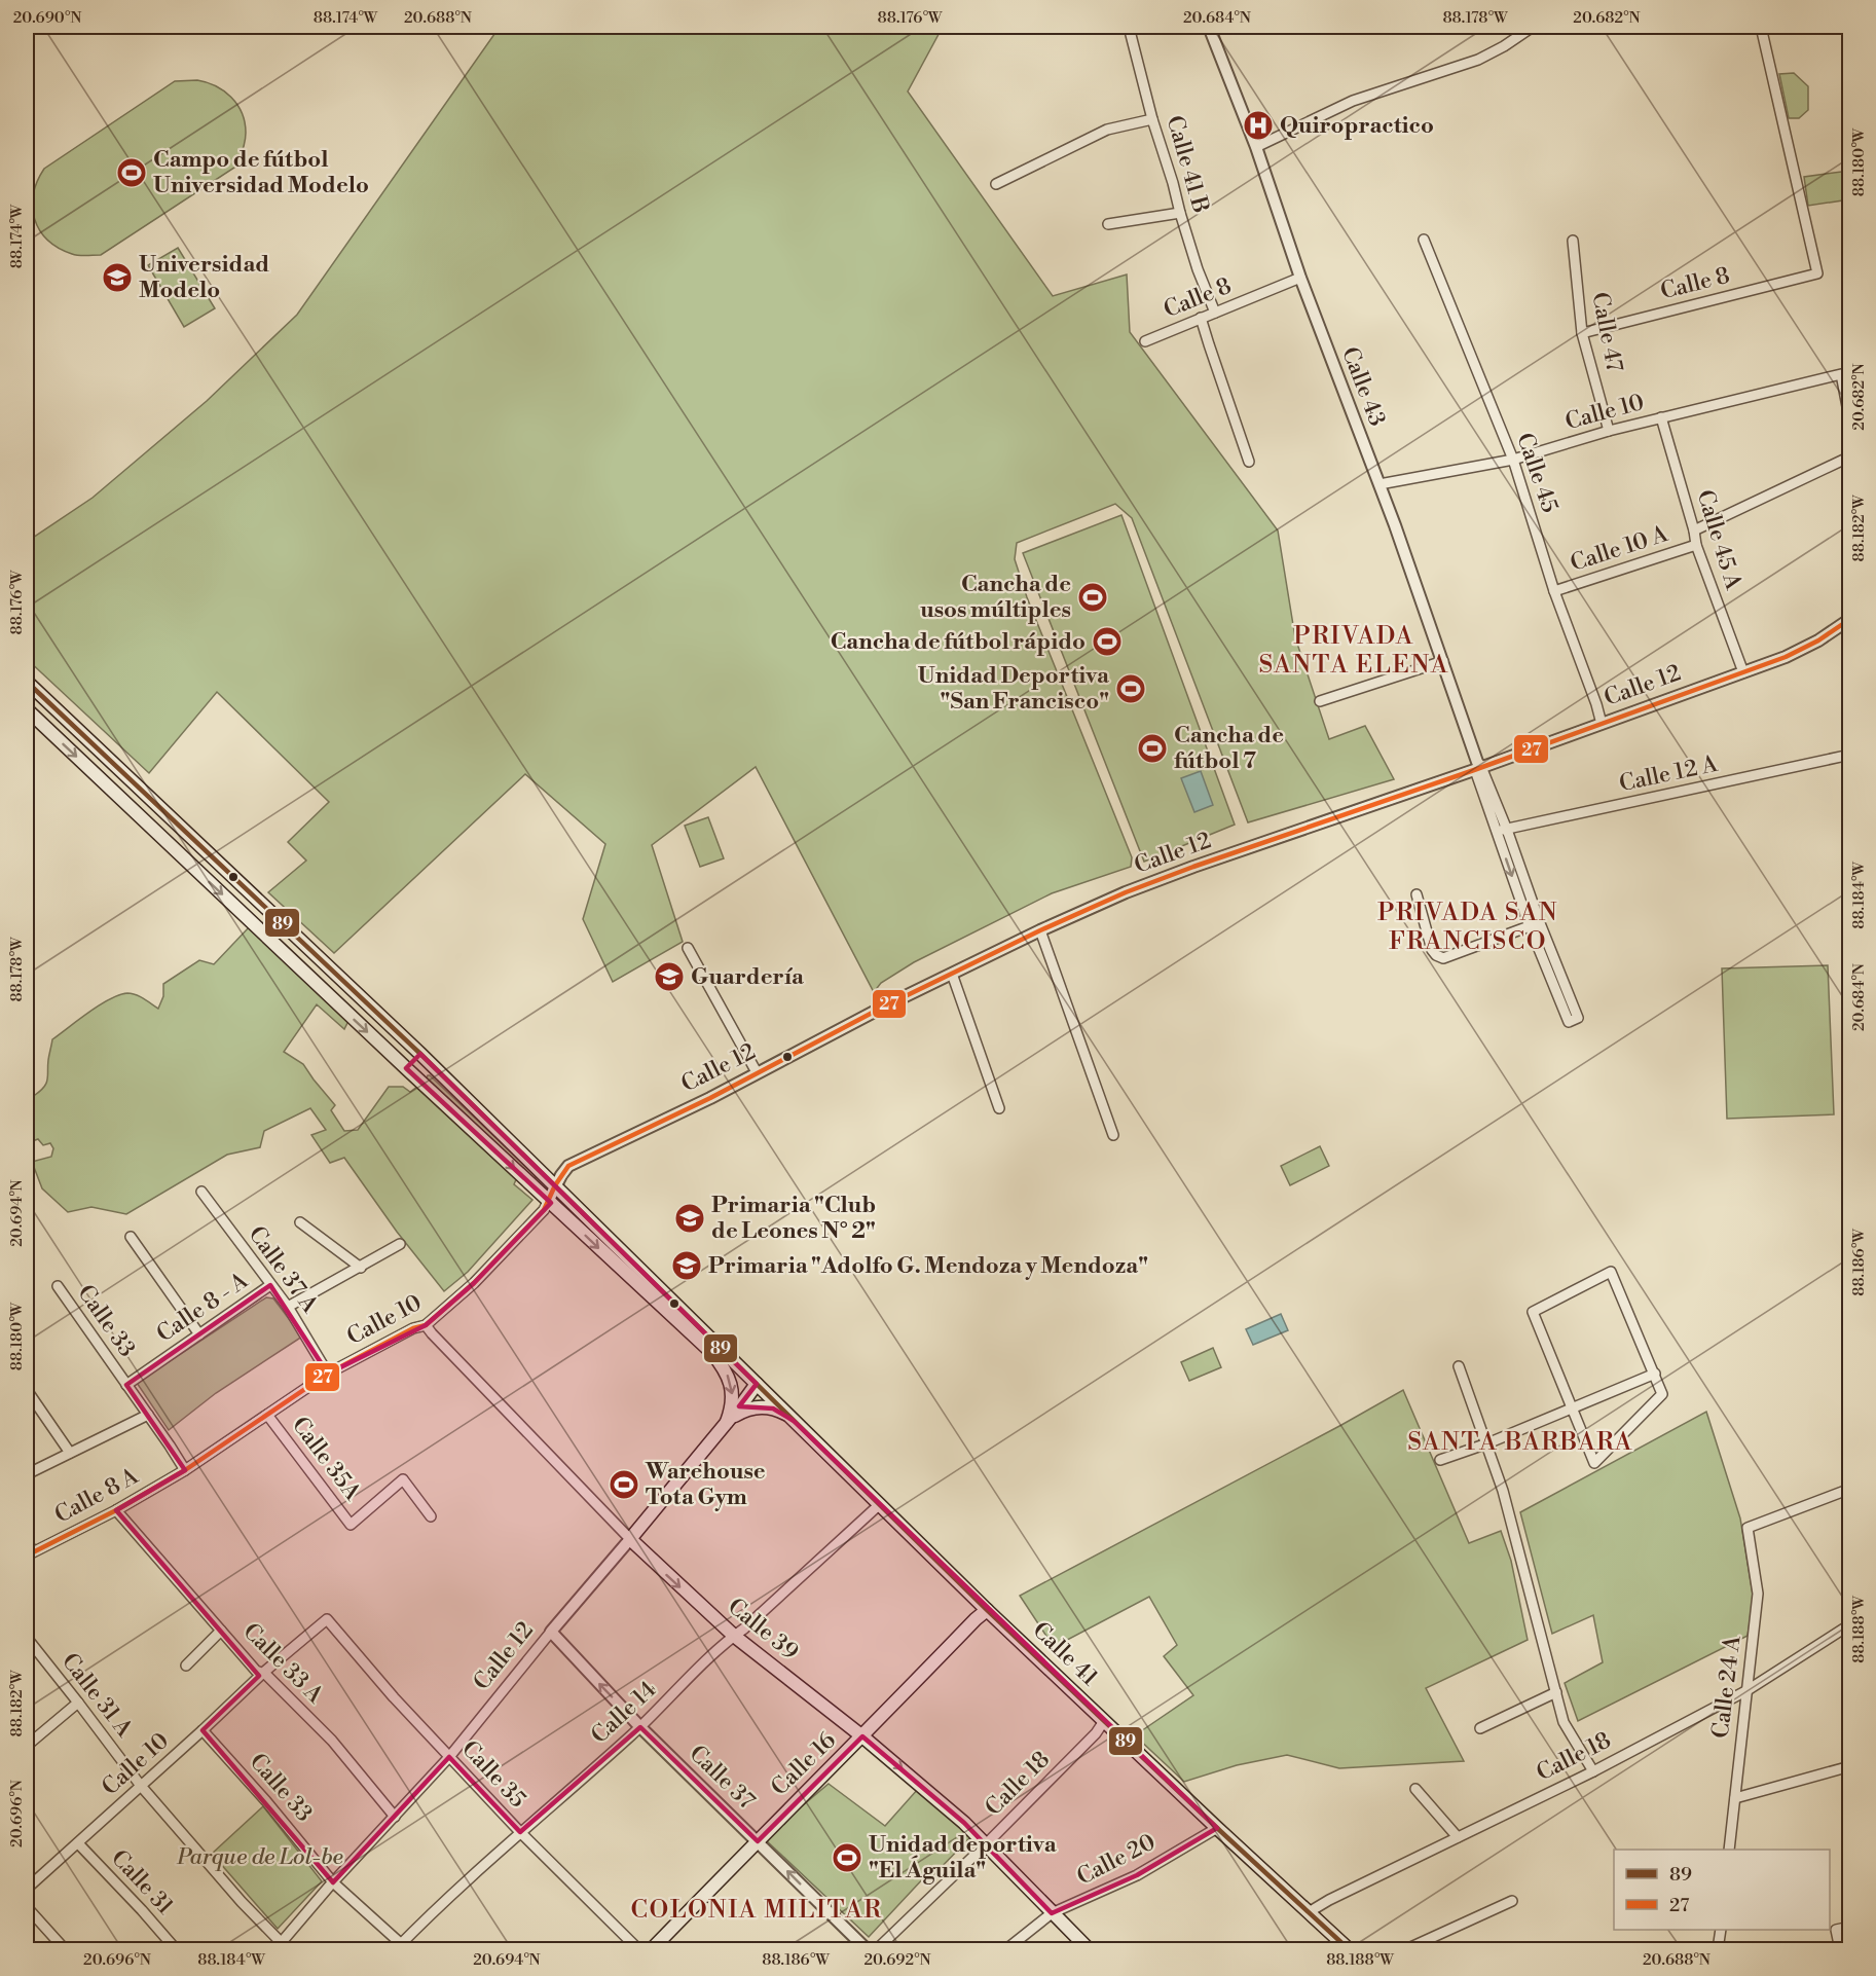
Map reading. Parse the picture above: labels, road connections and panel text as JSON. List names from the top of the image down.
{
  "streets": {
    "main road": [
      "Calle 12",
      "Calle 39",
      "Calle 41",
      "Calle 16"
    ],
    "street": [
      "Calle 41 B",
      "Calle 8",
      "Calle 47",
      "Calle 43",
      "Calle 10",
      "Calle 45",
      "Calle 45 A",
      "Calle 10 A",
      "Calle 12 A",
      "Calle 37 A",
      "Calle 8 - A",
      "Calle 33",
      "Calle 35A",
      "Calle 8 A",
      "Calle 33 A",
      "Calle 24 A",
      "Calle 31 A",
      "Calle 14",
      "Calle 18",
      "Calle 35",
      "Calle 37",
      "Calle 20",
      "Calle 31"
    ]
  },
  "crossings": [
    ["Calle 41 B", "Calle 8"],
    ["Calle 8", "Calle 47"],
    ["Calle 8", "Calle 43"],
    ["Calle 47", "Calle 10"],
    ["Calle 43", "Calle 10"],
    ["Calle 43", "Calle 12"],
    ["Calle 10", "Calle 45"],
    ["Calle 10", "Calle 45 A"],
    ["Calle 10", "Calle 12"],
    ["Calle 10", "Calle 37 A"],
    ["Calle 10", "Calle 33"],
    ["Calle 10", "Calle 35A"],
    ["Calle 10", "Calle 8 A"],
    ["Calle 10", "Calle 39"],
    ["Calle 10", "Calle 33 A"],
    ["Calle 10", "Calle 31 A"],
    ["Calle 10", "Calle 35"],
    ["Calle 10", "Calle 31"],
    ["Calle 45", "Calle 10 A"],
    ["Calle 45", "Calle 12"],
    ["Calle 45 A", "Calle 10 A"],
    ["Calle 45 A", "Calle 12"],
    ["Calle 12", "Calle 33"],
    ["Calle 12", "Calle 39"],
    ["Calle 12", "Calle 41"],
    ["Calle 12", "Calle 33 A"],
    ["Calle 12", "Calle 31 A"],
    ["Calle 12", "Calle 35"],
    ["Calle 12", "Calle 37"],
    ["Calle 37 A", "Calle 8 - A"],
    ["Calle 8 - A", "Calle 33"],
    ["Calle 33", "Calle 8 A"],
    ["Calle 33", "Calle 14"],
    ["Calle 8 A", "Calle 33 A"],
    ["Calle 39", "Calle 14"],
    ["Calle 39", "Calle 18"],
    ["Calle 39", "Calle 16"],
    ["Calle 39", "Calle 20"],
    ["Calle 41", "Calle 14"],
    ["Calle 41", "Calle 18"],
    ["Calle 41", "Calle 16"],
    ["Calle 41", "Calle 20"],
    ["Calle 24 A", "Calle 18"],
    ["Calle 14", "Calle 35"],
    ["Calle 14", "Calle 37"],
    ["Calle 16", "Calle 37"]
  ],
  "one_way": ["Calle 37"],
  "districts": [
    "PRIVADA SANTA ELENA",
    "PRIVADA SAN FRANCISCO",
    "SANTA BARBARA",
    "COLONIA MILITAR"
  ],
  "parks": ["Parque de Lol-be"],
  "places": {
    "hospital": ["Quiropractico"],
    "sports": [
      "Campo de fútbol Universidad Modelo",
      "Cancha de usos múltiples",
      "Cancha de fútbol rápido",
      "Unidad Deportiva \"San Francisco\"",
      "Cancha de fútbol 7",
      "Warehouse Tota Gym",
      "Unidad deportiva \"El Águila\""
    ],
    "school or university": [
      "Universidad Modelo",
      "Guardería",
      "Primaria \"Club de Leones N° 2\"",
      "Primaria \"Adolfo G. Mendoza y Mendoza\""
    ]
  },
  "lines": ["transit line 27", "transit line 89"],
  "legend": ["89", "27"],
  "coordinates": [
    "20.690°N",
    "88.174°W",
    "20.688°N",
    "88.176°W",
    "20.684°N",
    "88.178°W",
    "20.682°N",
    "88.180°W",
    "88.182°W",
    "88.184°W",
    "20.694°N",
    "88.186°W",
    "88.188°W",
    "20.696°N",
    "20.692°N"
  ]
}
